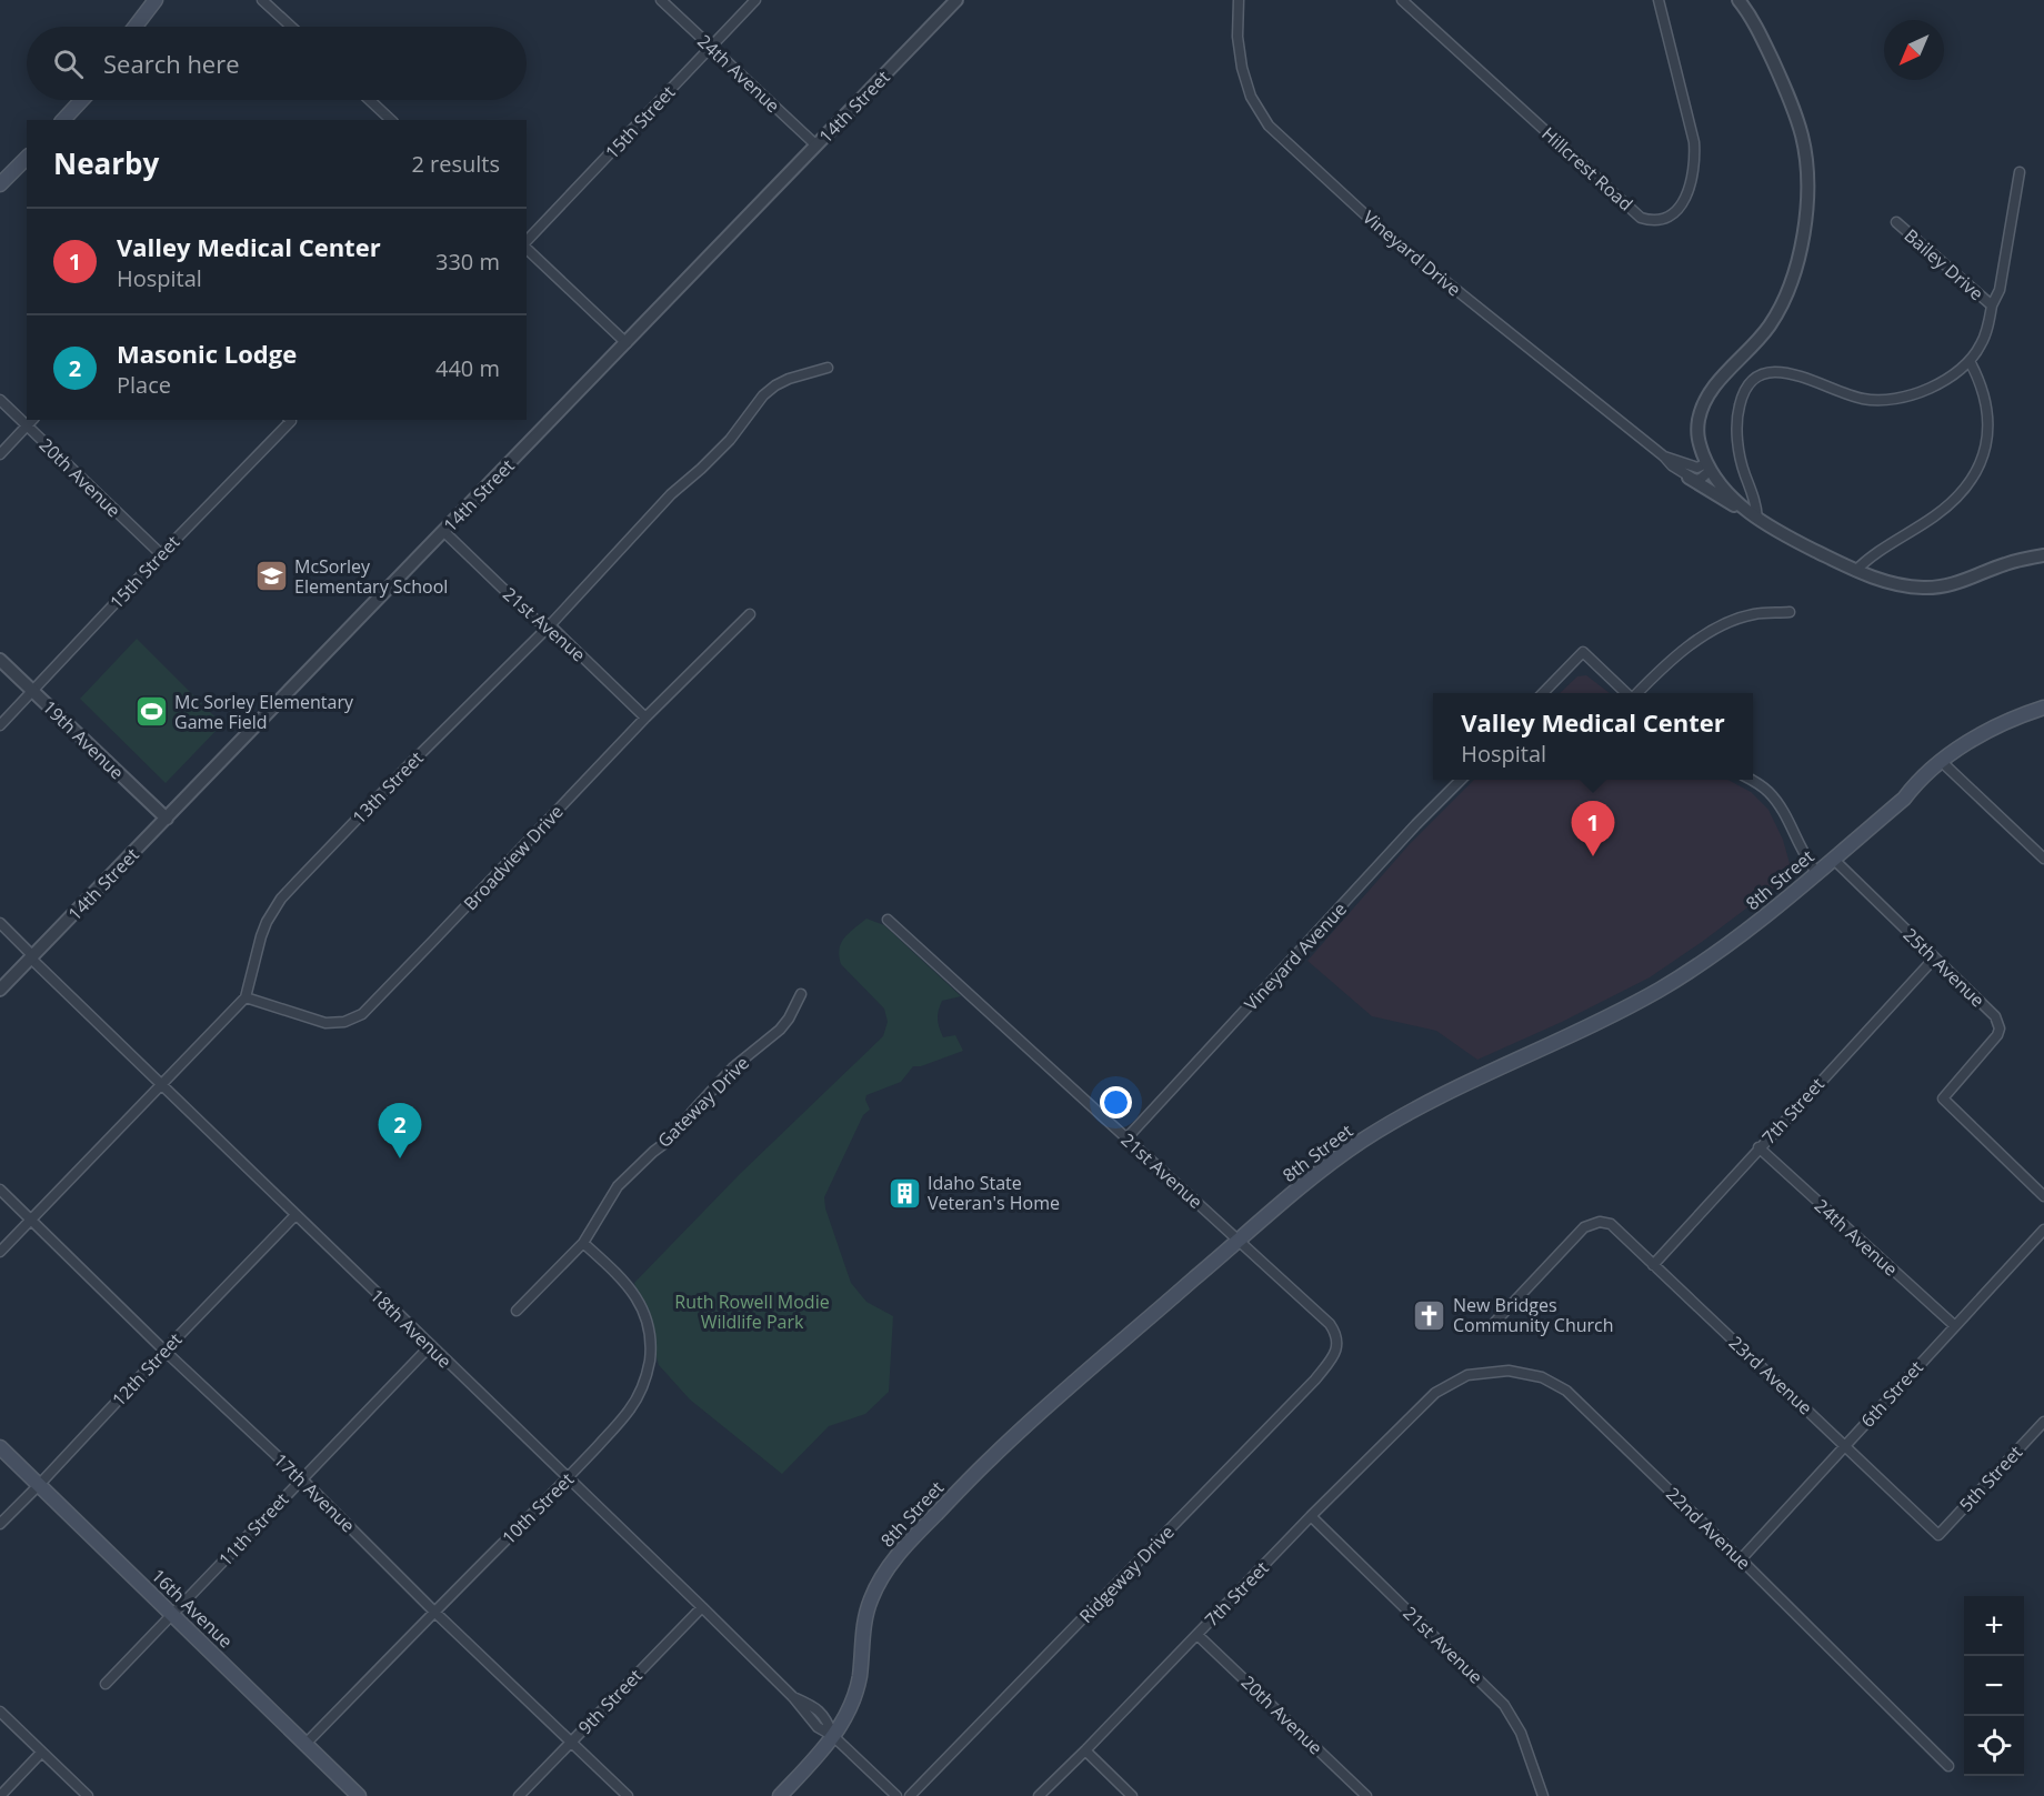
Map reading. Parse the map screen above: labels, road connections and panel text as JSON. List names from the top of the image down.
{
  "streets": {
    "main road": ["8th Street", "16th Avenue"],
    "street": [
      "24th Avenue",
      "14th Street",
      "15th Street",
      "Hillcrest Road",
      "Vineyard Drive",
      "Bailey Drive",
      "20th Avenue",
      "21st Avenue",
      "19th Avenue",
      "13th Street",
      "Broadview Drive",
      "Vineyard Avenue",
      "25th Avenue",
      "Gateway Drive",
      "7th Street",
      "18th Avenue",
      "12th Street",
      "23rd Avenue",
      "6th Street",
      "5th Street",
      "17th Avenue",
      "10th Street",
      "22nd Avenue",
      "11th Street",
      "Ridgeway Drive",
      "9th Street"
    ]
  },
  "crossings": [
    ["24th Avenue", "14th Street"],
    ["24th Avenue", "15th Street"],
    ["24th Avenue", "7th Street"],
    ["24th Avenue", "6th Street"],
    ["14th Street", "21st Avenue"],
    ["14th Street", "19th Avenue"],
    ["14th Street", "18th Avenue"],
    ["15th Street", "20th Avenue"],
    ["15th Street", "19th Avenue"],
    ["20th Avenue", "7th Street"],
    ["21st Avenue", "13th Street"],
    ["21st Avenue", "Broadview Drive"],
    ["21st Avenue", "8th Street"],
    ["21st Avenue", "Vineyard Avenue"],
    ["21st Avenue", "7th Street"],
    ["21st Avenue", "Ridgeway Drive"],
    ["13th Street", "Broadview Drive"],
    ["8th Street", "25th Avenue"],
    ["8th Street", "18th Avenue"],
    ["25th Avenue", "7th Street"],
    ["Gateway Drive", "10th Street"],
    ["7th Street", "23rd Avenue"],
    ["7th Street", "22nd Avenue"],
    ["18th Avenue", "12th Street"],
    ["18th Avenue", "10th Street"],
    ["18th Avenue", "11th Street"],
    ["18th Avenue", "9th Street"],
    ["12th Street", "17th Avenue"],
    ["12th Street", "16th Avenue"],
    ["23rd Avenue", "6th Street"],
    ["23rd Avenue", "5th Street"],
    ["6th Street", "22nd Avenue"],
    ["17th Avenue", "10th Street"],
    ["17th Avenue", "11th Street"],
    ["17th Avenue", "9th Street"],
    ["10th Street", "16th Avenue"],
    ["11th Street", "16th Avenue"]
  ],
  "parks": ["Ruth Rowell Modie Wildlife Park"],
  "places": {
    "school or university": ["McSorley Elementary School"],
    "sports": ["Mc Sorley Elementary Game Field"],
    "building": ["Idaho State Veteran's Home"],
    "church": ["New Bridges Community Church"]
  },
  "north": "bottom left",
  "page": {
    "search": "Search here",
    "heading": ["Nearby", "2 results"],
    "list": [
      {
        "mark": "1",
        "name": "Valley Medical Center",
        "note": "Hospital",
        "value": "330 m"
      },
      {
        "mark": "2",
        "name": "Masonic Lodge",
        "note": "Place",
        "value": "440 m"
      }
    ],
    "popup": ["Valley Medical Center", "Hospital"],
    "pins": ["1", "2"],
    "map_buttons": ["+", "−"]
  }
}
